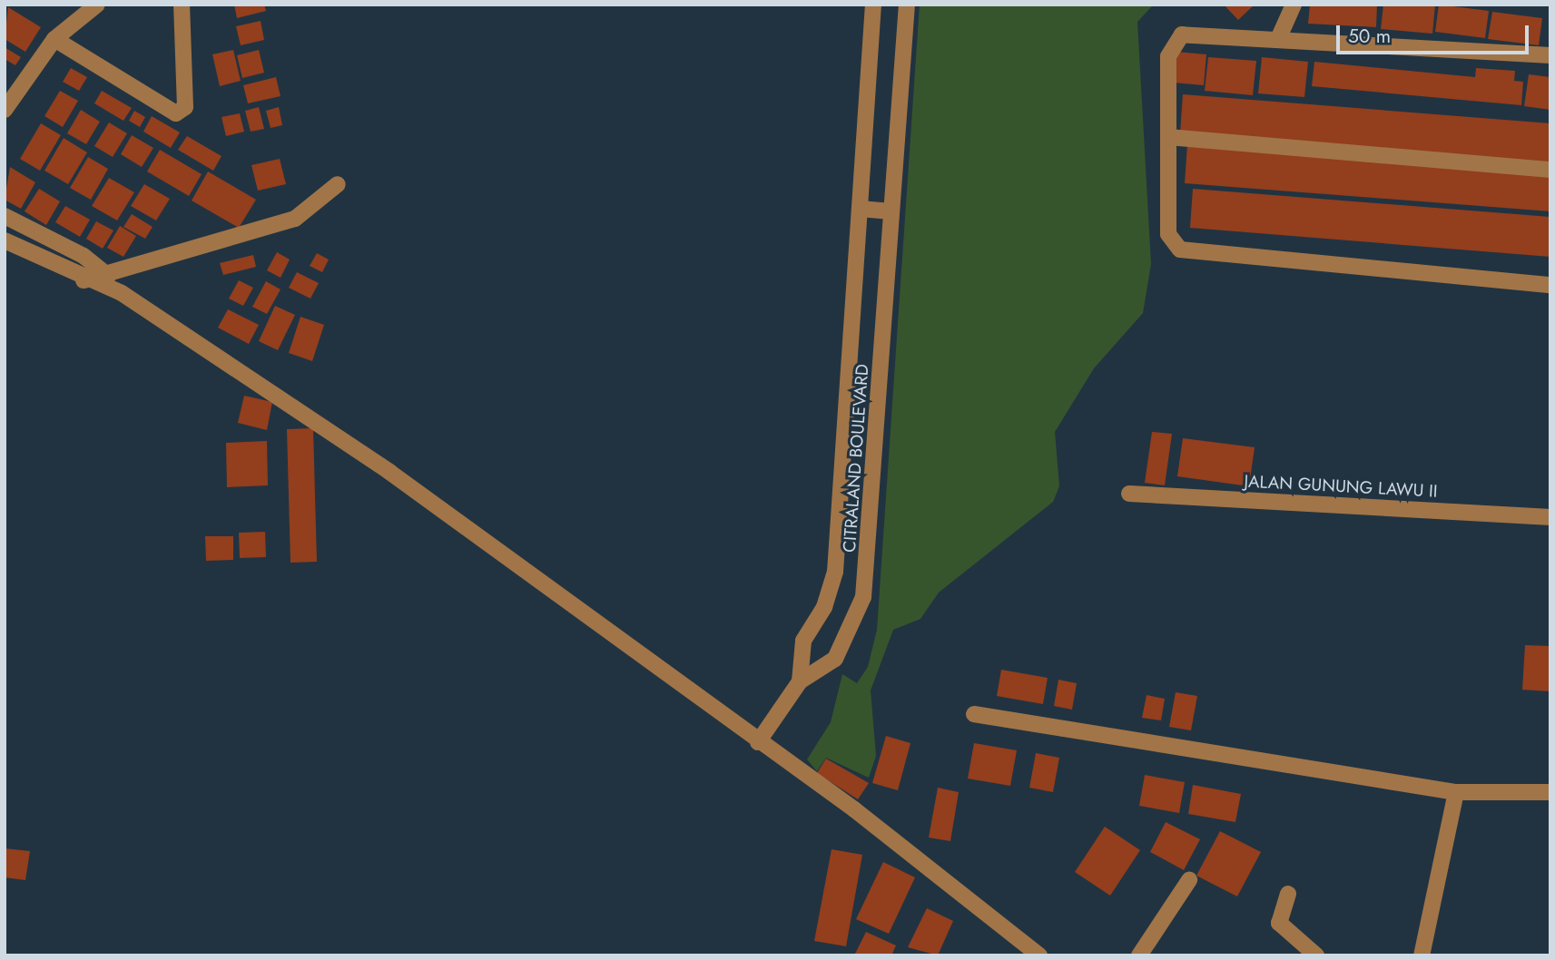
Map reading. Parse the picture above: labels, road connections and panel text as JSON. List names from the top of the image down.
{
  "streets": {
    "street": ["CITRALAND BOULEVARD", "JALAN GUNUNG LAWU II"]
  },
  "scale_bar": "50 m"
}
